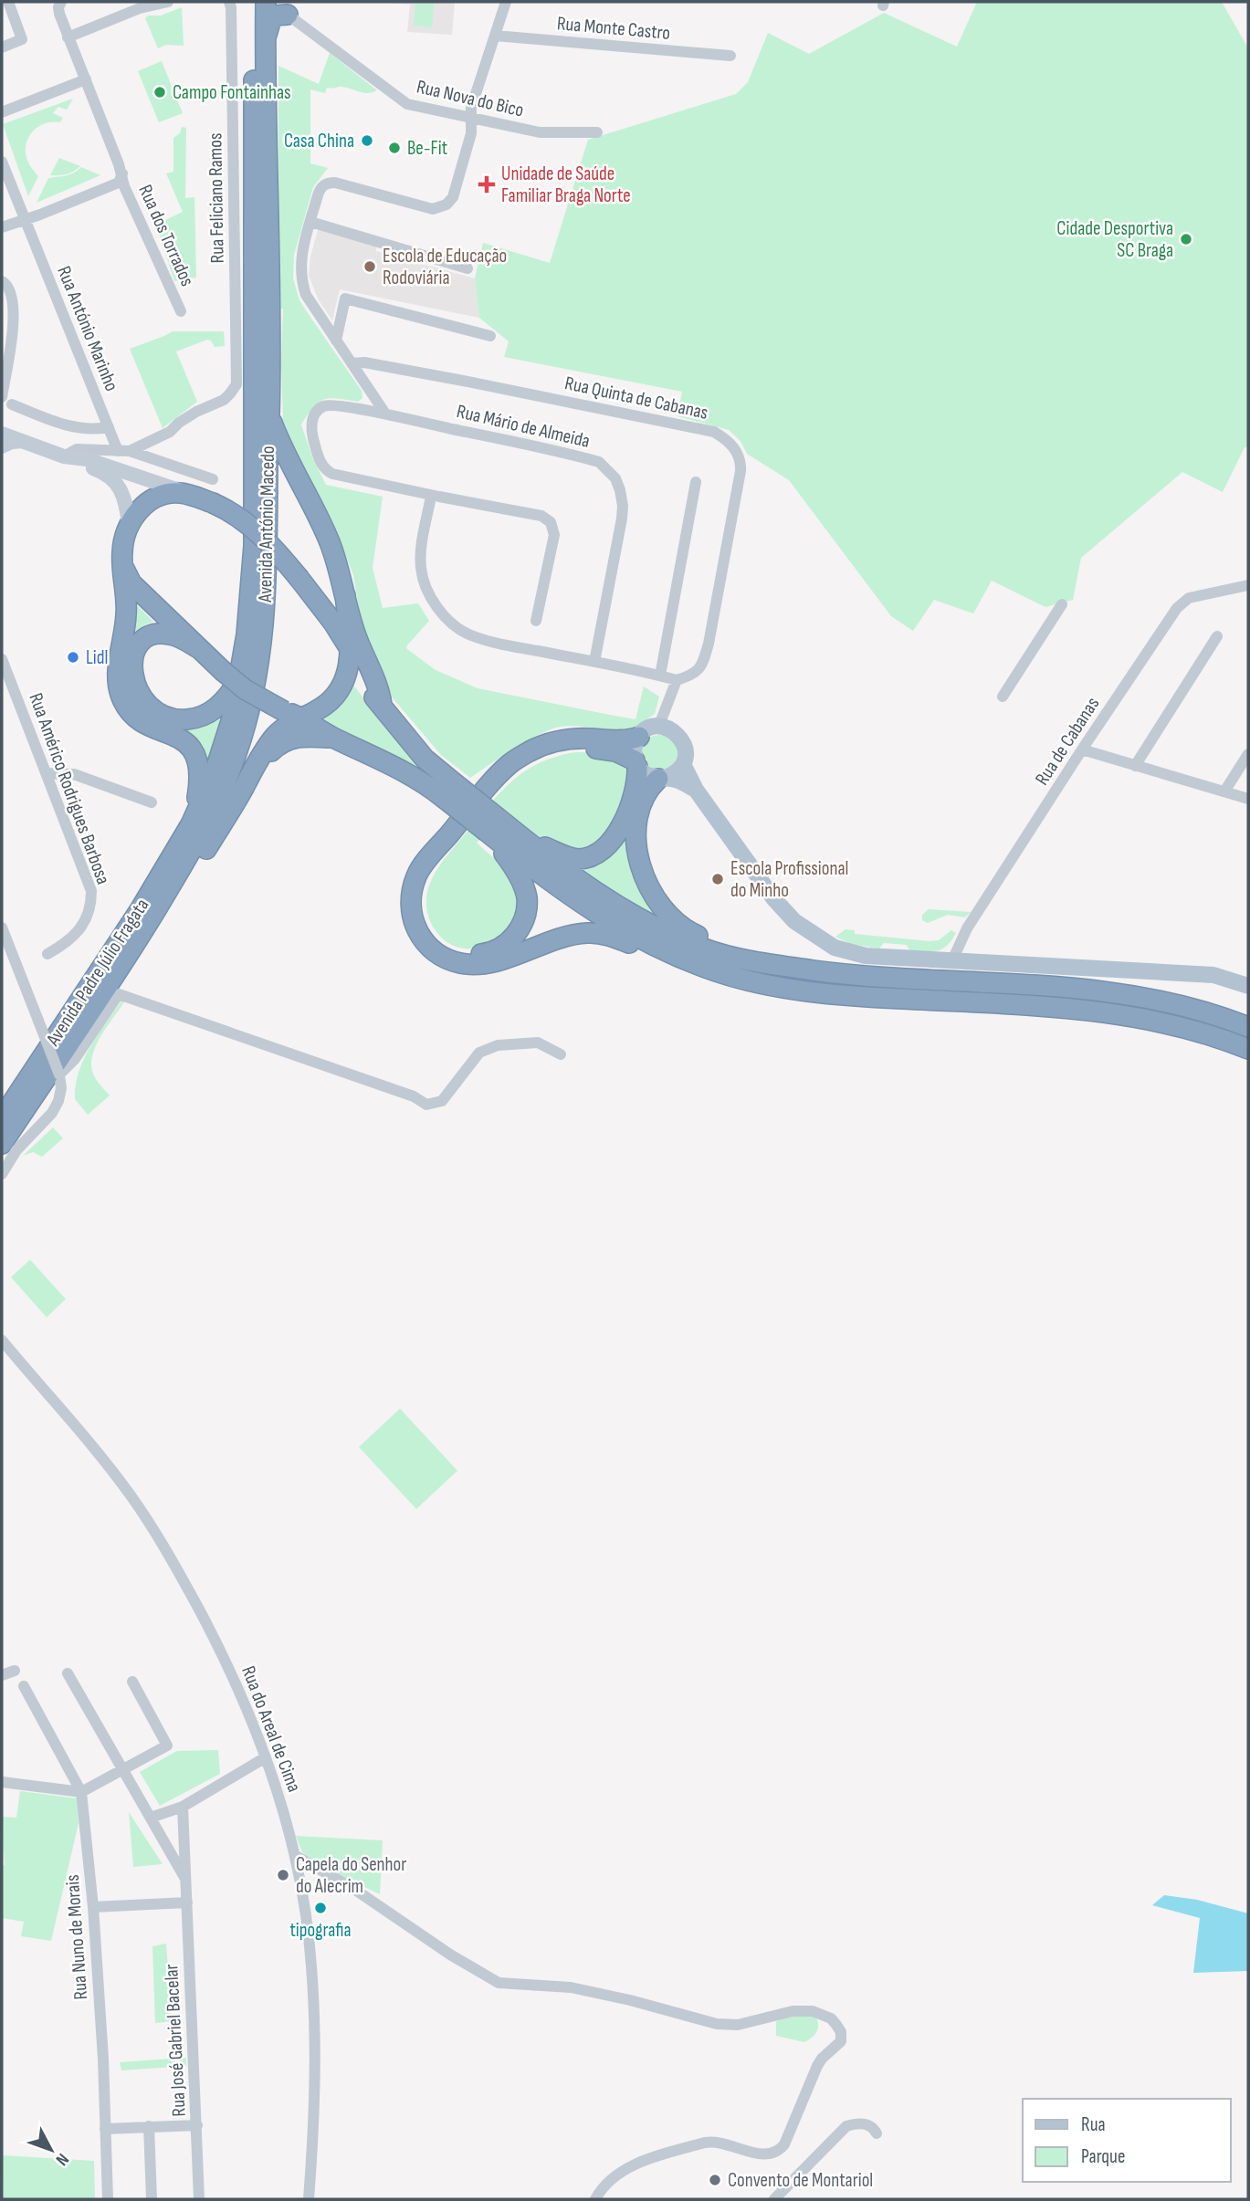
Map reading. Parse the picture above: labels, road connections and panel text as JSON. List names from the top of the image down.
{
  "streets": {
    "highway": ["Avenida António Macedo", "Avenida Padre Júlio Fragata"],
    "street": [
      "Rua Monte Castro",
      "Rua Nova do Bico",
      "Rua Feliciano Ramos",
      "Rua dos Torrados",
      "Rua António Marinho",
      "Rua Quinta de Cabanas",
      "Rua Mário de Almeida",
      "Rua de Cabanas",
      "Rua Américo Rodrigues Barbosa",
      "Rua do Areal de Cima",
      "Rua Nuno de Morais",
      "Rua José Gabriel Bacelar"
    ]
  },
  "crossings": [
    ["Rua Feliciano Ramos", "Rua António Marinho"],
    ["Avenida António Macedo", "Avenida Padre Júlio Fragata"]
  ],
  "places": {
    "other": [
      "Campo Fontainhas",
      "Casa China",
      "Be-Fit",
      "Cidade Desportiva SC Braga",
      "Escola de Educação Rodoviária",
      "Lidl",
      "Escola Profissional do Minho",
      "Capela do Senhor do Alecrim",
      "tipografia",
      "Convento de Montariol"
    ],
    "health": ["Unidade de Saúde Familiar Braga Norte"]
  },
  "legend": ["Rua", "Parque"],
  "north": "bottom right"
}
